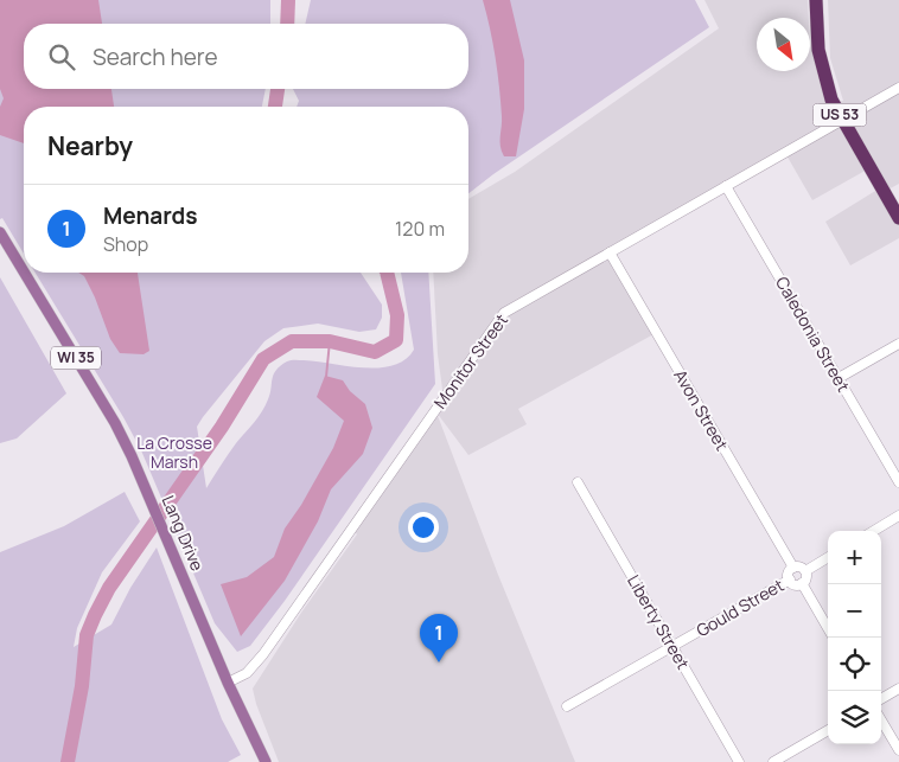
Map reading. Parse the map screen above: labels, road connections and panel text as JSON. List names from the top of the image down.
{
  "streets": {
    "highway": ["US 53"],
    "main road": ["WI 35", "Lang Drive"],
    "street": [
      "Caledonia Street",
      "Monitor Street",
      "Avon Street",
      "Gould Street",
      "Liberty Street"
    ]
  },
  "crossings": [
    ["US 53", "Monitor Street"],
    ["Caledonia Street", "Monitor Street"],
    ["Monitor Street", "Avon Street"],
    ["Monitor Street", "Lang Drive"],
    ["Avon Street", "Gould Street"],
    ["Gould Street", "Liberty Street"]
  ],
  "parks": ["La Crosse Marsh"],
  "north": "bottom right",
  "page": {
    "search": "Search here",
    "heading": "Nearby",
    "list": [
      {
        "mark": "1",
        "name": "Menards",
        "note": "Shop",
        "value": "120 m"
      }
    ],
    "map_buttons": ["+", "−"],
    "pins": "1"
  }
}
